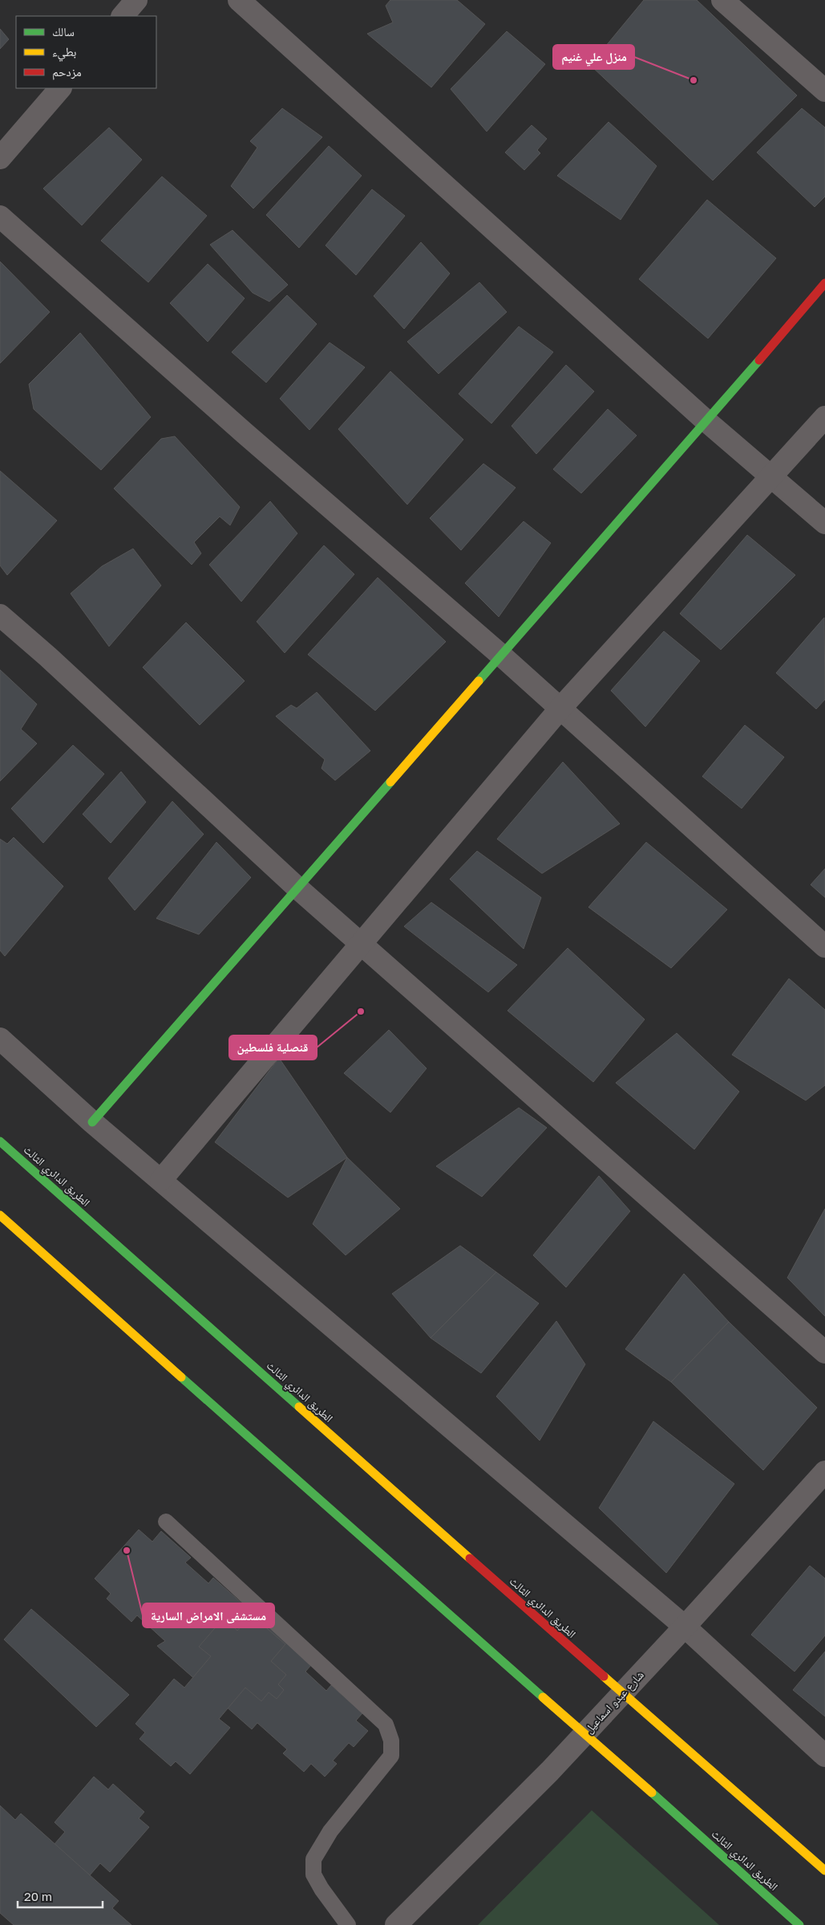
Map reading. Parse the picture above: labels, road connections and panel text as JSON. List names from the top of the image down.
{
  "streets": {
    "main road": ["الطريق الدائري الثالث"],
    "street": ["شارع عبدو اسماعيل"]
  },
  "places": ["منزل علي غنيم", "قنصلية فلسطين", "مستشفى الامراض السارية"],
  "legend": ["سالك", "بطيء", "مزدحم"],
  "scale_bar": "20 m"
}
